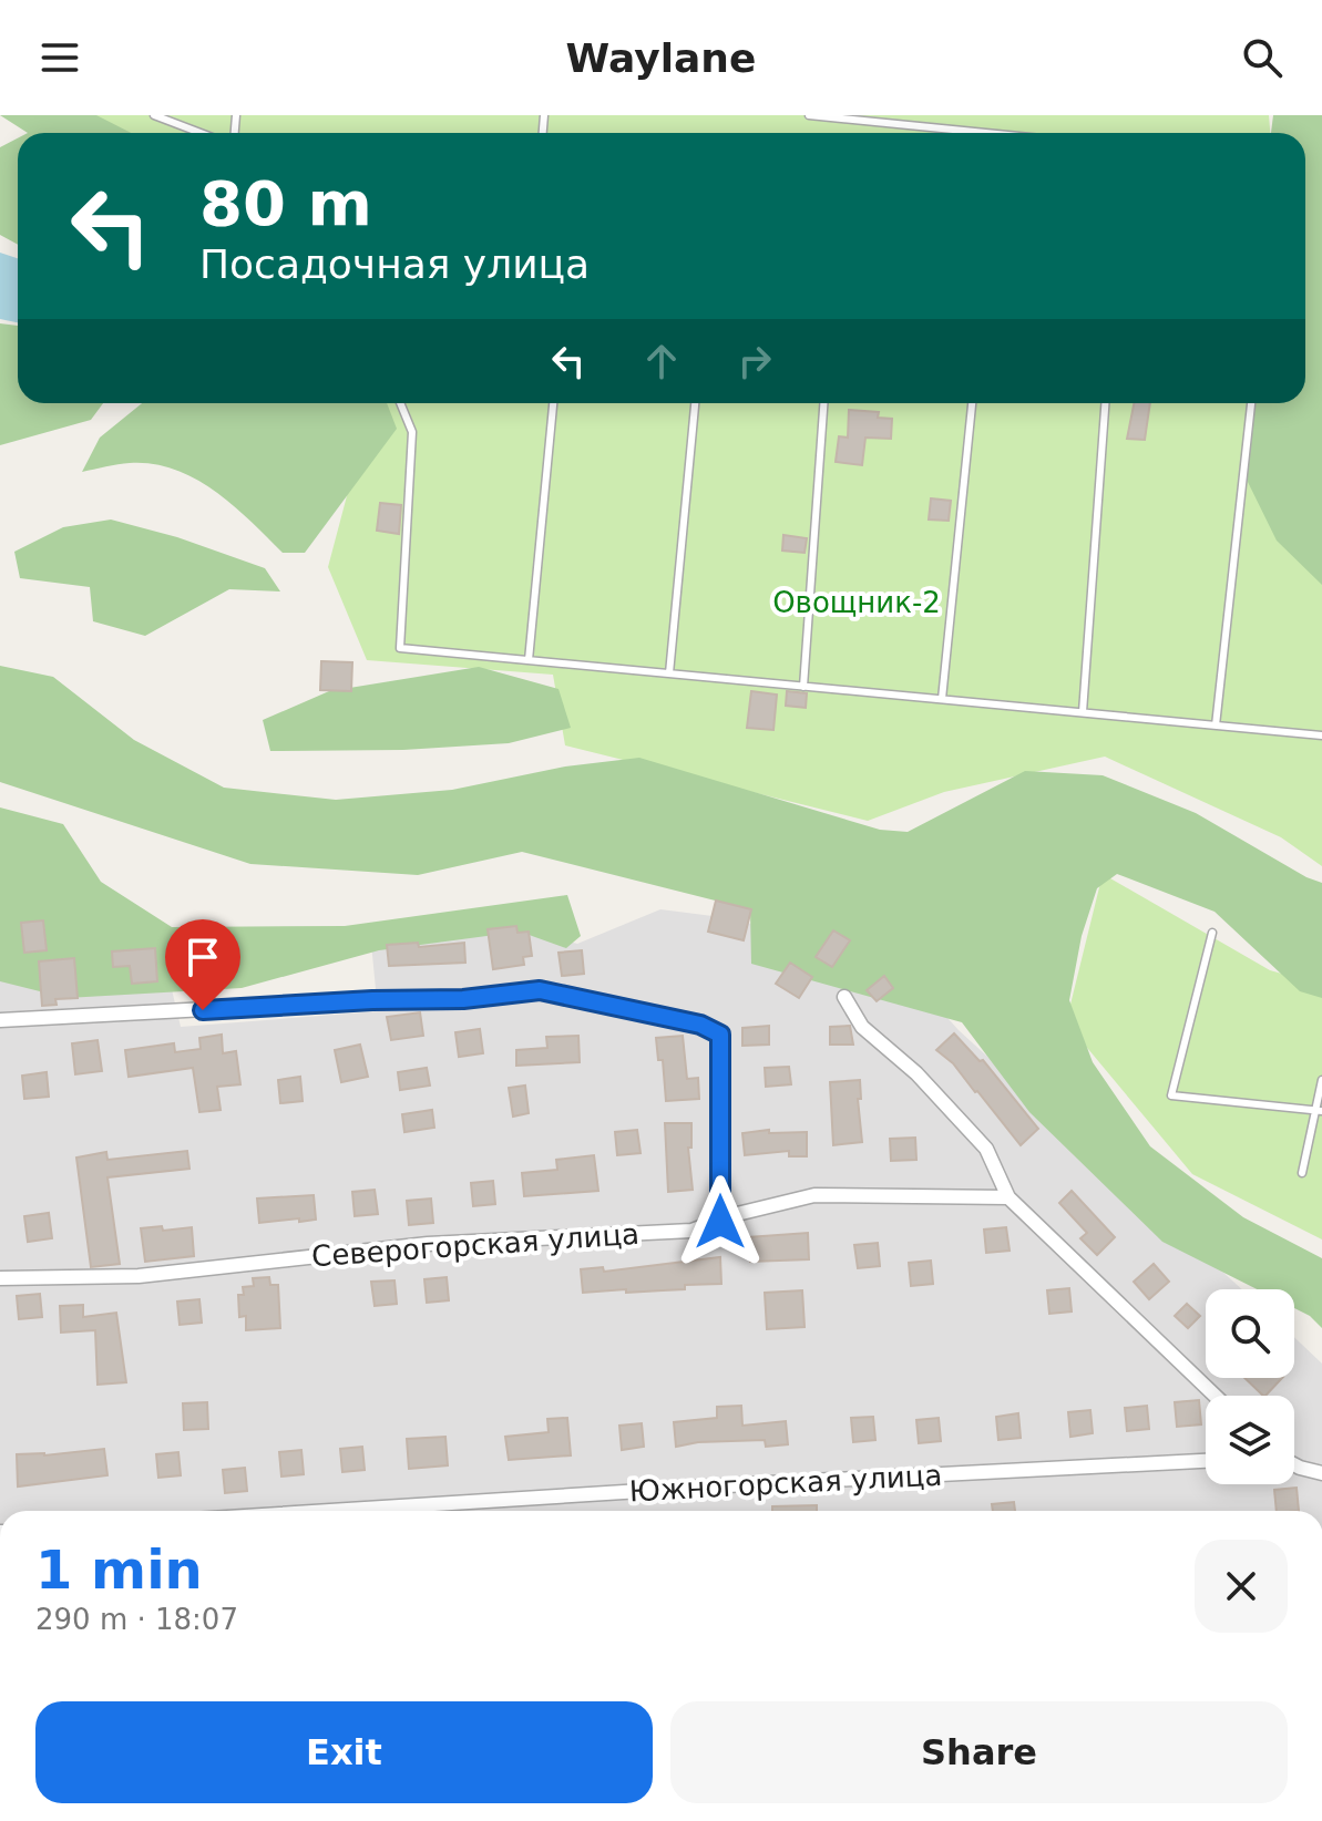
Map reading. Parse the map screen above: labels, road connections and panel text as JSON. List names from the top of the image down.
{
  "streets": {
    "street": ["Северогорская улица", "Южногорская улица"]
  },
  "parks": ["Овощник-2"],
  "page": {
    "header": "Waylane",
    "turn": ["80 m", "Посадочная улица"],
    "heading": ["1 min", "290 m · 18:07"],
    "buttons": ["Exit", "Share"]
  }
}
